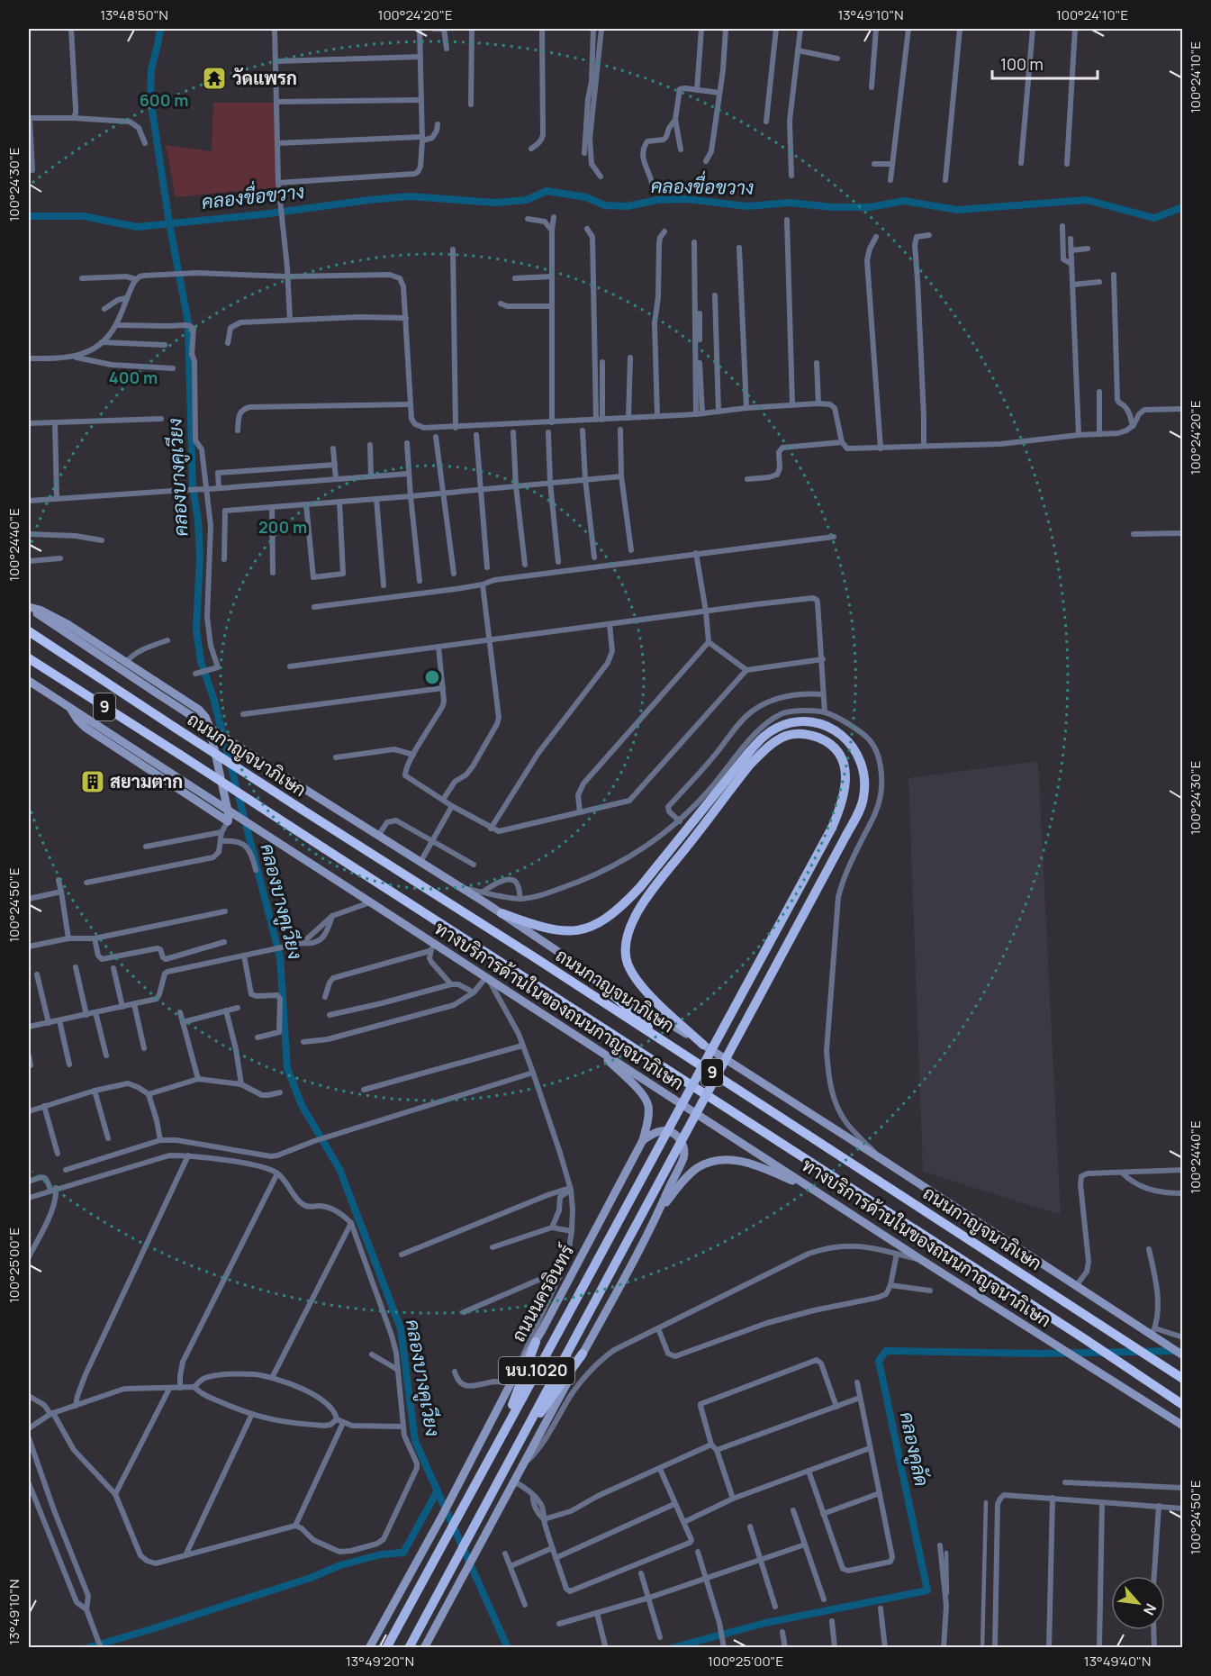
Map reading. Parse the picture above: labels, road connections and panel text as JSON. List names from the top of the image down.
{
  "streets": {
    "highway": ["9", "ถนนกาญจนาภิเษก"],
    "main road": ["ทางบริการด้านในของถนนกาญจนาภิเษก", "ถนนนครอินทร์", "นบ.1020"]
  },
  "crossings": [
    ["ทางบริการด้านในของถนนกาญจนาภิเษก", "ถนนนครอินทร์"],
    ["ทางบริการด้านในของถนนกาญจนาภิเษก", "นบ.1020"],
    ["ถนนนครอินทร์", "นบ.1020"]
  ],
  "water": ["คลองขื่อขวาง", "คลองบางคูเวียง", "คลองคูลัด"],
  "places": {
    "temple": ["วัดแพรก"],
    "building": ["สยามตาก"]
  },
  "scale_bar": "100 m",
  "north": "bottom right",
  "coordinates": [
    "13°48'50\"N",
    "100°24'20\"E",
    "13°49'10\"N",
    "100°24'10\"E",
    "100°24'30\"E",
    "100°24'40\"E",
    "100°24'50\"E",
    "100°25'00\"E",
    "13°49'20\"N",
    "13°49'40\"N"
  ],
  "rings": ["600 m", "400 m", "200 m"]
}
